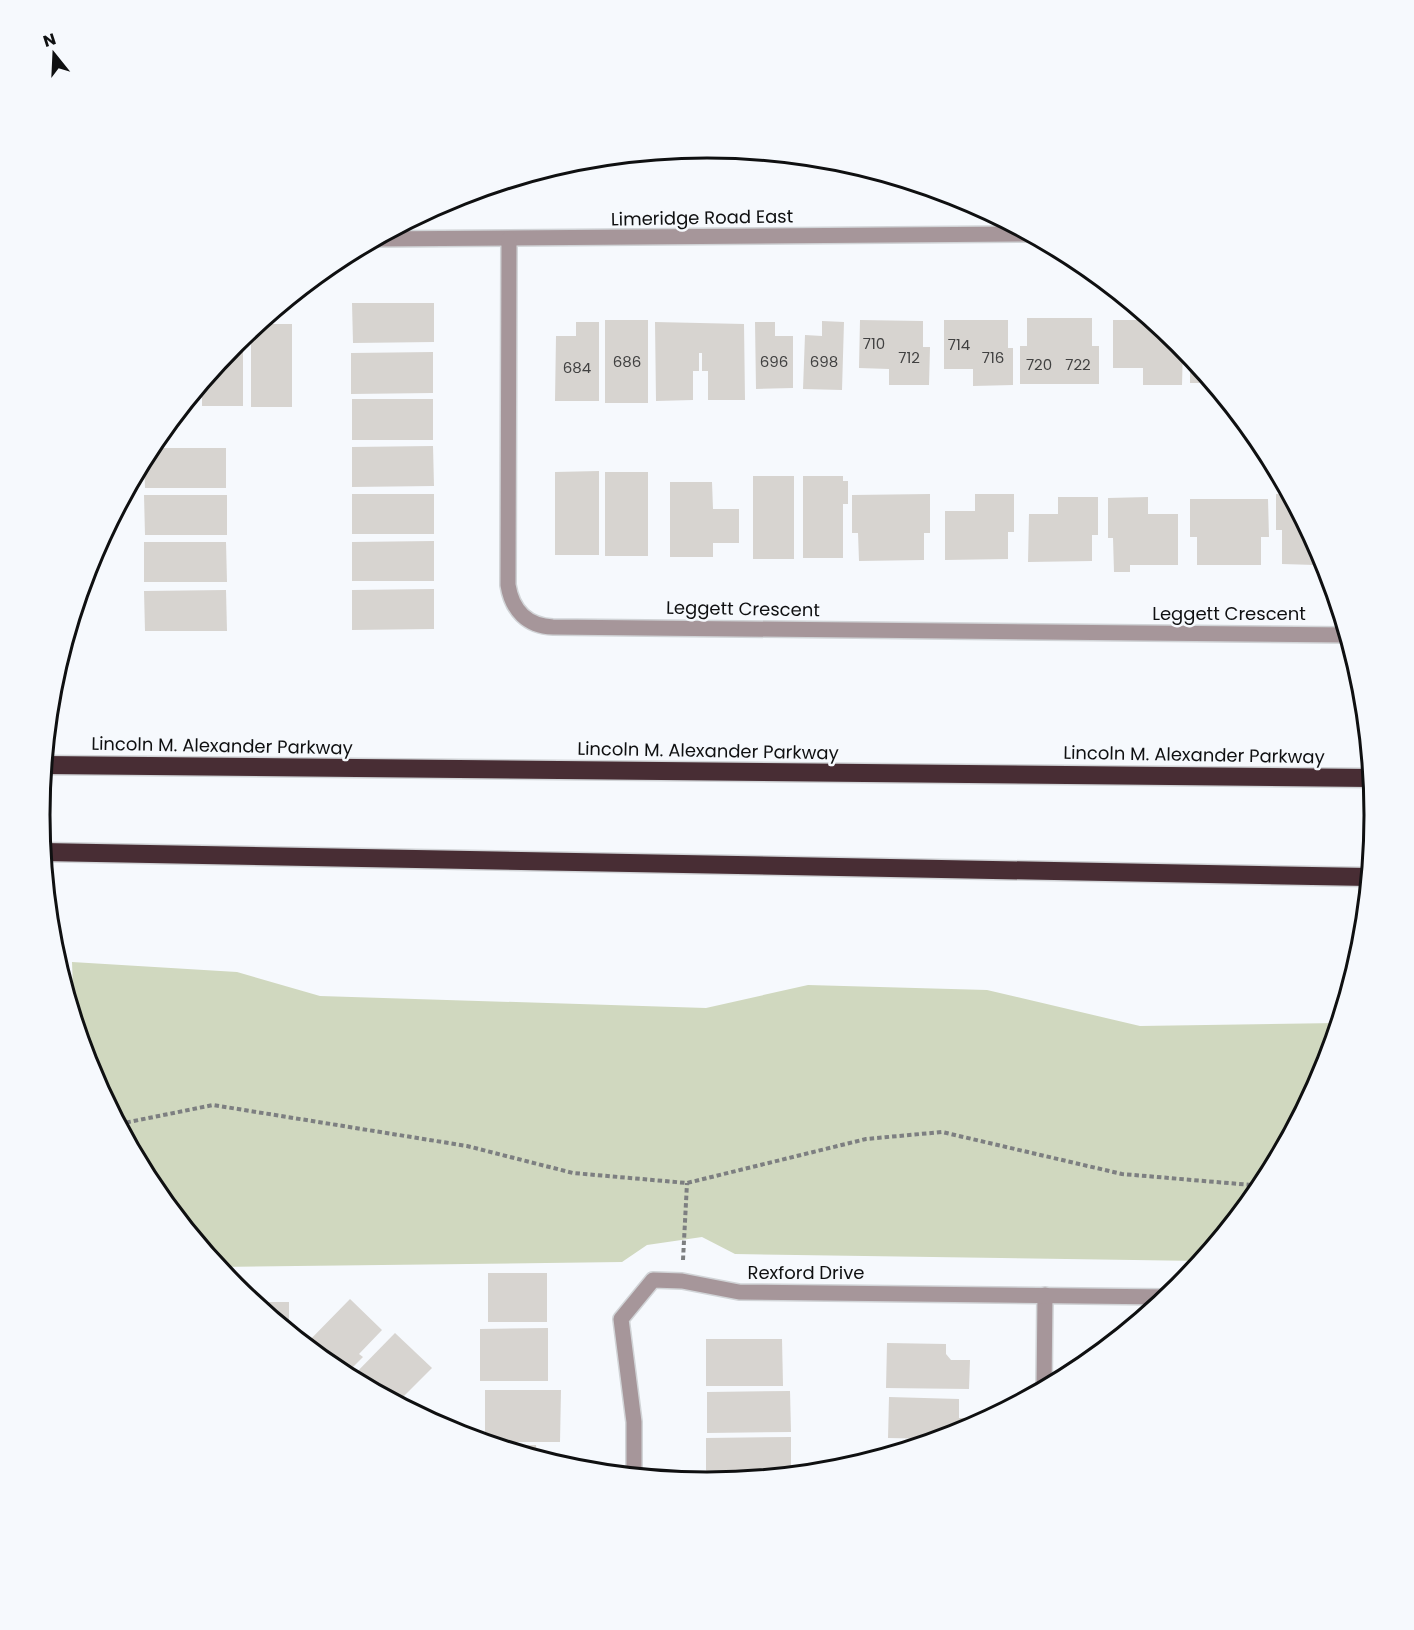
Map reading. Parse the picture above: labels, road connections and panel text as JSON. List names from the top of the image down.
{
  "streets": {
    "highway": ["Lincoln M. Alexander Parkway"],
    "street": ["Limeridge Road East", "Leggett Crescent", "Rexford Drive"]
  },
  "crossings": [
    ["Limeridge Road East", "Leggett Crescent"]
  ],
  "house_numbers": [
    "710",
    "714",
    "712",
    "716",
    "686",
    "696",
    "698",
    "720",
    "722",
    "684"
  ],
  "north": "top"
}
